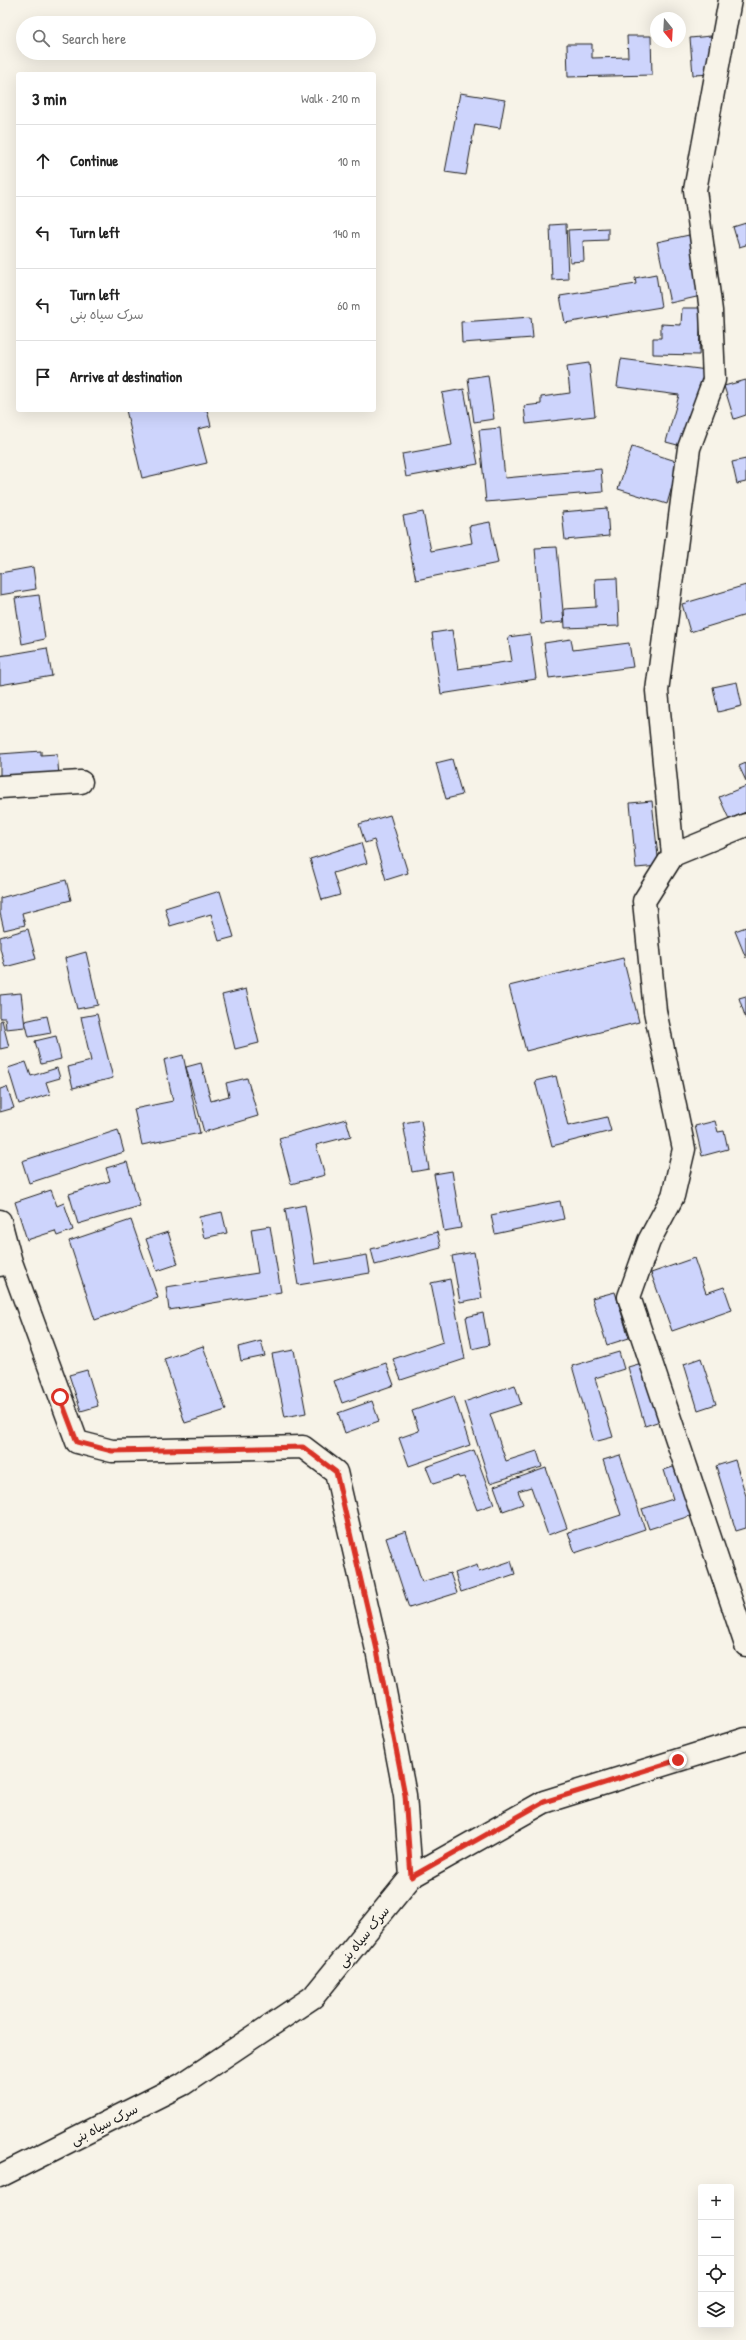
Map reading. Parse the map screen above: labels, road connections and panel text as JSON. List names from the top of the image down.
{
  "streets": {
    "street": ["سرک سیاه بنی"]
  },
  "north": "bottom",
  "page": {
    "search": "Search here",
    "heading": ["3 min", "Walk · 210 m"],
    "list": [
      ["Continue", "10 m"],
      ["Turn left", "140 m"],
      ["Turn left", "سرک سیاه بنی", "60 m"],
      "Arrive at destination"
    ],
    "map_buttons": ["+", "−"]
  }
}
